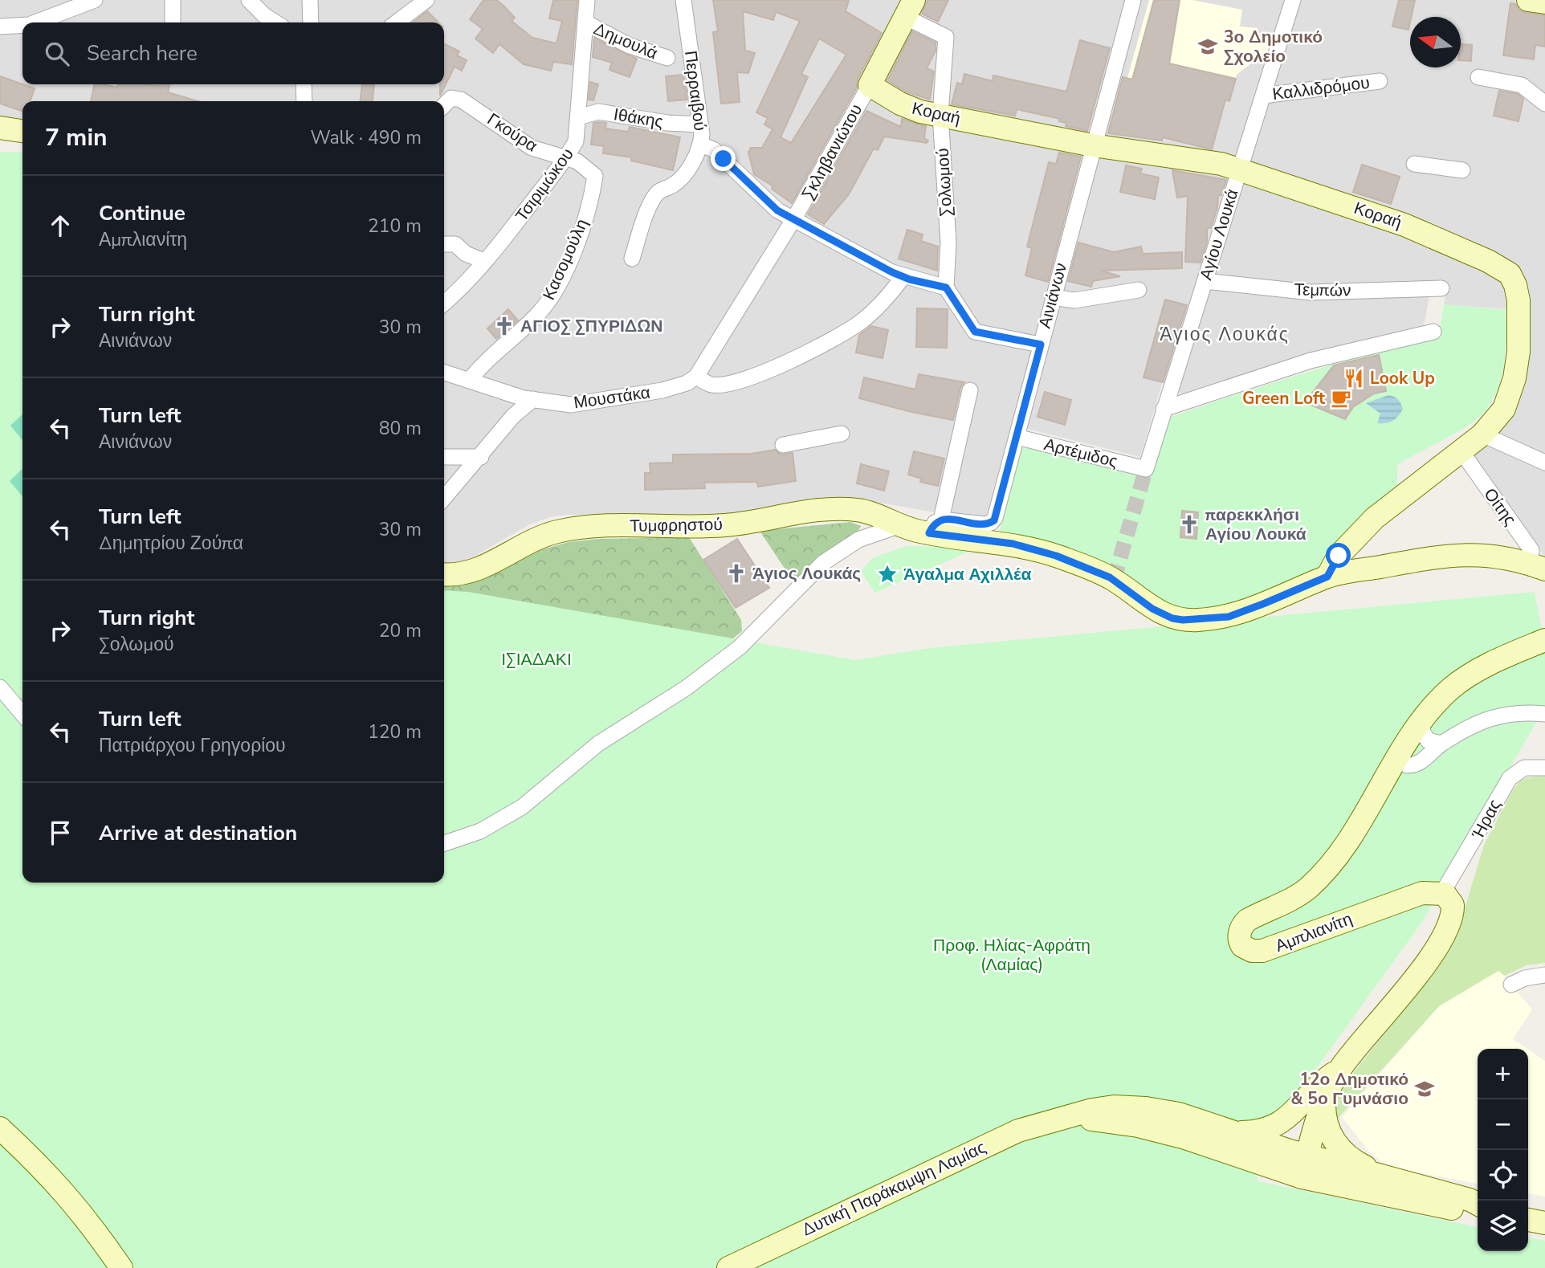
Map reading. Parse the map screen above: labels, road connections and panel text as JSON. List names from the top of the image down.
{
  "streets": {
    "street": [
      "Δημουλά",
      "Καλλιδρόμου",
      "Περραιβού",
      "Κοραή",
      "Ιθάκης",
      "Γκούρα",
      "Σκληβανιώτου",
      "Σολωμού",
      "Τσιριμώκου",
      "Αγίου Λουκά",
      "Κασομούλη",
      "Τεμπών",
      "Αινιάνων",
      "Μουστάκα",
      "Αρτέμιδος",
      "Οίτης",
      "Τυμφρηστού",
      "Ήρας",
      "Αμπλιανίτη",
      "Δυτική Παράκαμψη Λαμίας"
    ]
  },
  "crossings": [
    ["Δημουλά", "Τσιριμώκου"],
    ["Καλλιδρόμου", "Αγίου Λουκά"],
    ["Περραιβού", "Ιθάκης"],
    ["Κοραή", "Σκληβανιώτου"],
    ["Κοραή", "Σολωμού"],
    ["Κοραή", "Αγίου Λουκά"],
    ["Κοραή", "Αινιάνων"],
    ["Κοραή", "Οίτης"],
    ["Ιθάκης", "Τσιριμώκου"],
    ["Γκούρα", "Τσιριμώκου"],
    ["Γκούρα", "Κασομούλη"],
    ["Σκληβανιώτου", "Σολωμού"],
    ["Σκληβανιώτου", "Μουστάκα"],
    ["Αγίου Λουκά", "Τεμπών"],
    ["Αγίου Λουκά", "Αρτέμιδος"],
    ["Κασομούλη", "Μουστάκα"],
    ["Αινιάνων", "Αρτέμιδος"],
    ["Αινιάνων", "Τυμφρηστού"],
    ["Ήρας", "Αμπλιανίτη"]
  ],
  "districts": ["Άγιος Λουκάς"],
  "parks": ["ΙΣΙΑΔΑΚΙ", "Προφ. Ηλίας-Αφράτη (Λαμίας)"],
  "places": {
    "school or university": ["3ο Δημοτικό Σχολείο", "12ο Δημοτικό & 5ο Γυμνάσιο"],
    "church": ["ΑΓΙΟΣ ΣΠΥΡΙΔΩΝ", "παρεκκλήσι Αγίου Λουκά", "Άγιος Λουκάς"],
    "restaurant": ["Look Up"],
    "cafe": ["Green Loft"],
    "place": ["Άγαλμα Αχιλλέα"]
  },
  "north": "left",
  "page": {
    "search": "Search here",
    "heading": ["7 min", "Walk · 490 m"],
    "list": [
      ["Continue", "Αμπλιανίτη", "210 m"],
      ["Turn right", "Αινιάνων", "30 m"],
      ["Turn left", "Αινιάνων", "80 m"],
      ["Turn left", "Δημητρίου Ζούπα", "30 m"],
      ["Turn right", "Σολωμού", "20 m"],
      ["Turn left", "Πατριάρχου Γρηγορίου", "120 m"],
      "Arrive at destination"
    ],
    "map_buttons": ["+", "−"]
  }
}
